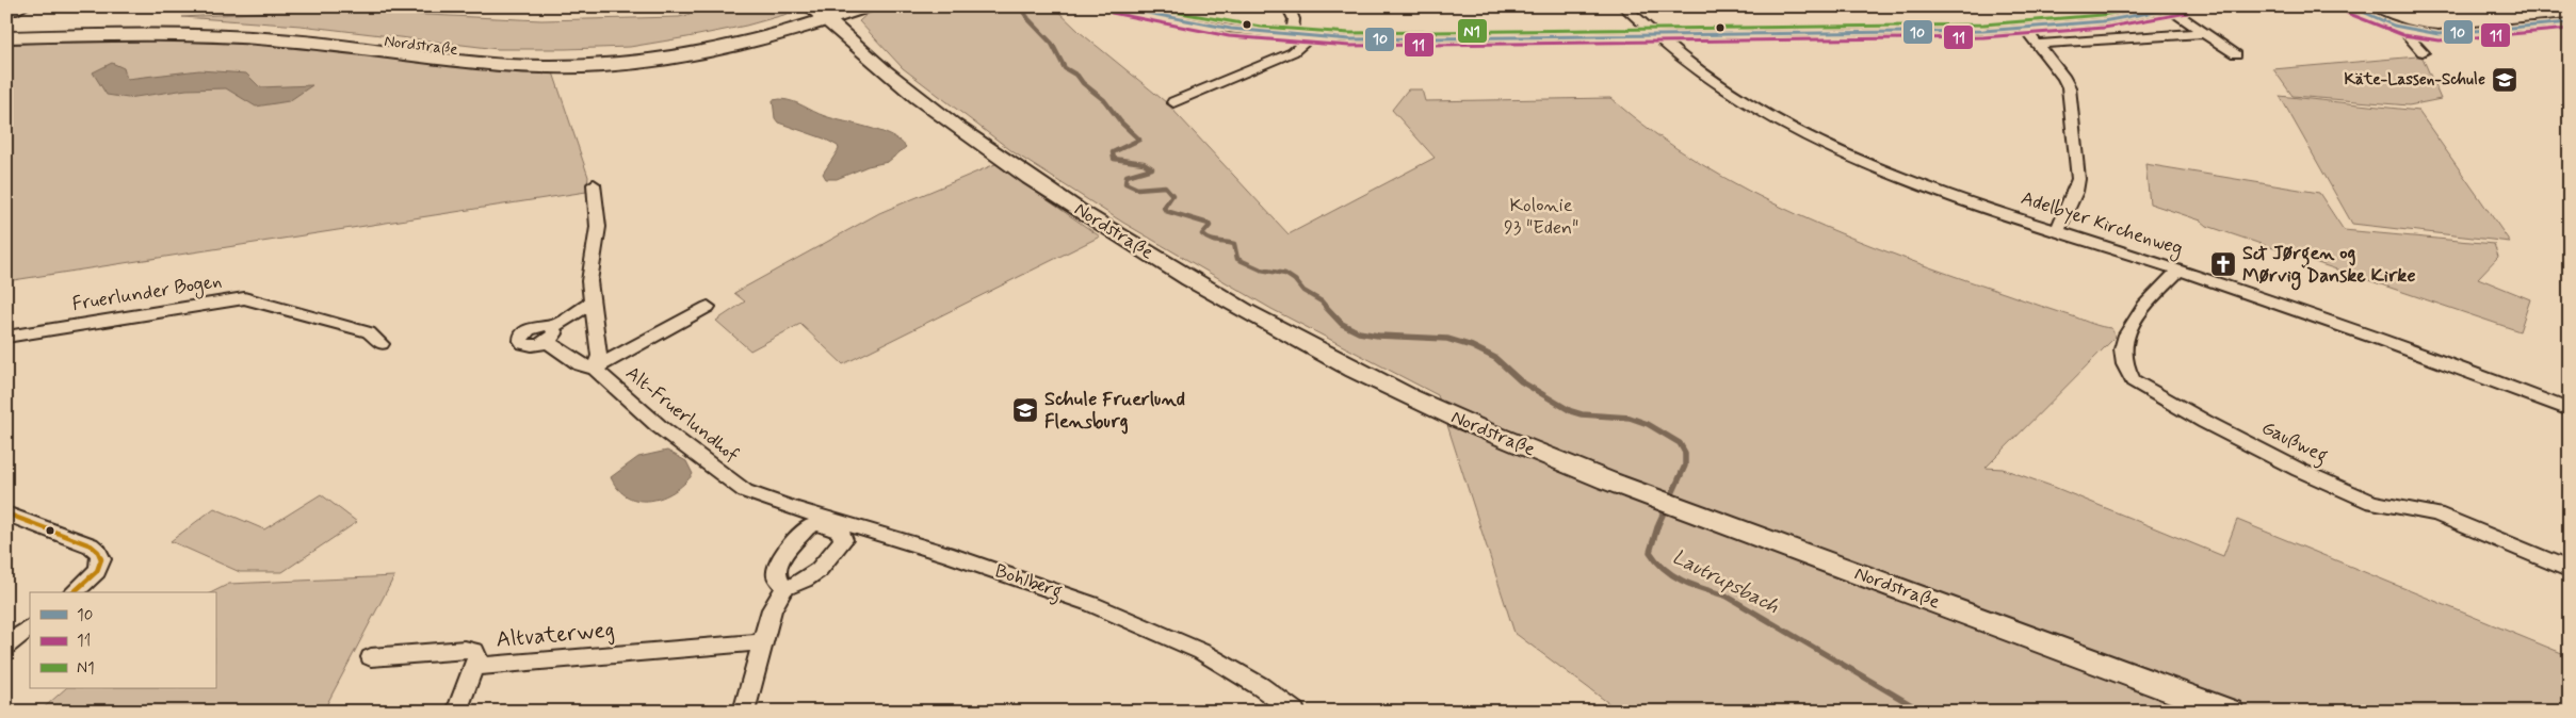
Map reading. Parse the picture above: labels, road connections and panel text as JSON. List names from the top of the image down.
{
  "streets": {
    "main road": ["Nordstraße"],
    "street": [
      "Adelbyer Kirchenweg",
      "Fruerlunder Bogen",
      "Alt-Fruerlundhof",
      "Gaußweg",
      "Bohlberg",
      "Altvaterweg"
    ]
  },
  "crossings": [
    ["Adelbyer Kirchenweg", "Gaußweg"],
    ["Alt-Fruerlundhof", "Bohlberg"]
  ],
  "water": ["Lautrupsbach"],
  "parks": ["Kolonie 93 \"Eden\""],
  "places": {
    "school or university": ["Käte-Lassen-Schule", "Schule Fruerlund Flensburg"],
    "church": ["Sct Jørgen og Mørvig Danske Kirke"]
  },
  "lines": ["transit line 10", "transit line N1", "transit line 11"],
  "legend": ["10", "11", "N1"]
}
